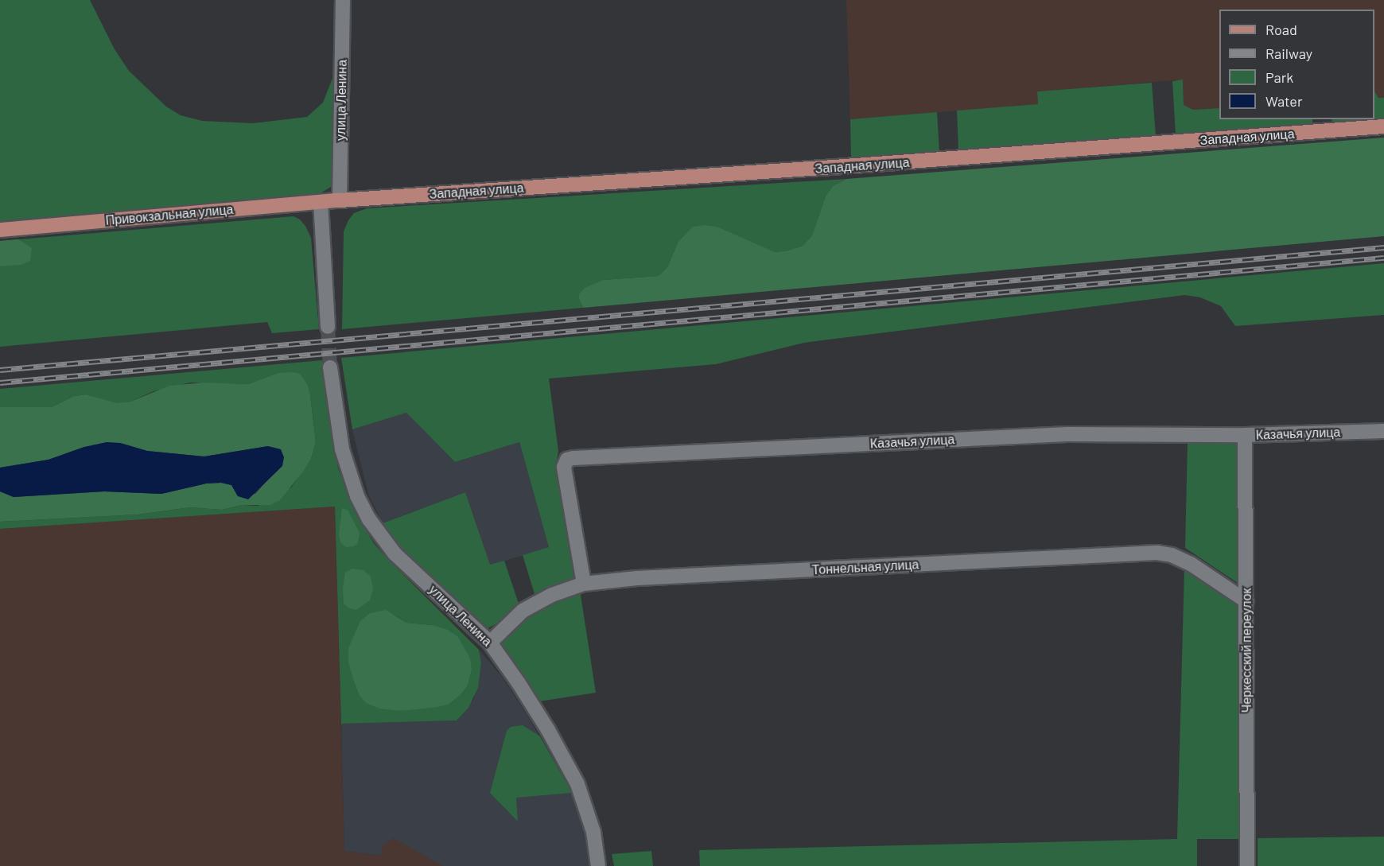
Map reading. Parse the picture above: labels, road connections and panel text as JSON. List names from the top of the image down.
{
  "streets": {
    "main road": ["Западная улица", "Привокзальная улица"],
    "street": [
      "улица Ленина",
      "Казачья улица",
      "Тоннельная улица",
      "Черкесский переулок"
    ]
  },
  "crossings": [
    ["улица Ленина", "Западная улица"],
    ["улица Ленина", "Привокзальная улица"],
    ["улица Ленина", "Тоннельная улица"],
    ["Западная улица", "Привокзальная улица"],
    ["Казачья улица", "Тоннельная улица"],
    ["Казачья улица", "Черкесский переулок"],
    ["Тоннельная улица", "Черкесский переулок"]
  ],
  "legend": [
    "Road",
    "Railway",
    "Park",
    "Water"
  ]
}
